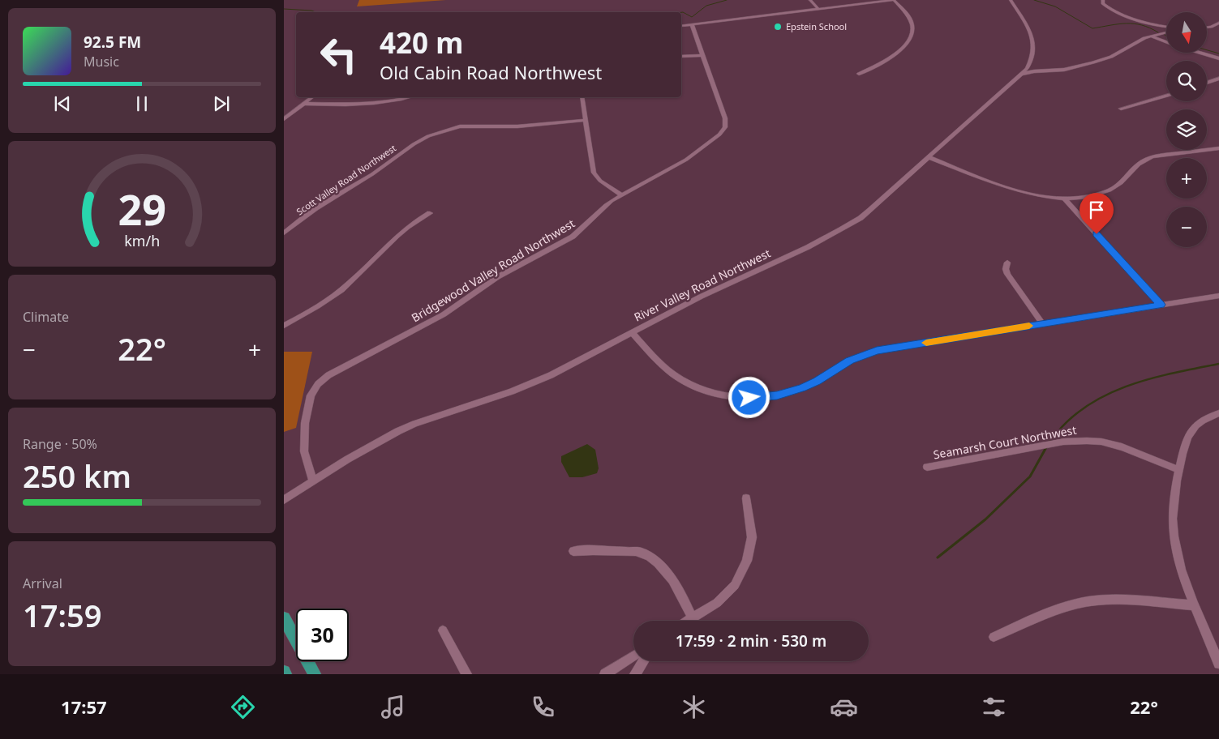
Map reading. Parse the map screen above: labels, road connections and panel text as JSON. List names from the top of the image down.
{
  "streets": {
    "street": [
      "Scott Valley Road Northwest",
      "Bridgewood Valley Road Northwest",
      "River Valley Road Northwest",
      "Seamarsh Court Northwest"
    ]
  },
  "crossings": [
    ["Bridgewood Valley Road Northwest", "River Valley Road Northwest"]
  ],
  "places": ["Epstein School"],
  "north": "bottom",
  "page": {
    "map_buttons": ["+", "−"],
    "turn": ["420 m", "Old Cabin Road Northwest"],
    "song": ["92.5 FM", "Music"],
    "tile": [
      "Climate",
      ["Range · 50%", "250 km"],
      ["Arrival", "17:59"]
    ],
    "heat": ["−", "22°", "+"],
    "limit": "30",
    "trip": "17:59 · 2 min · 530 m",
    "tabs": ["17:57", "22°"],
    "gauge": ["29", "km/h"]
  }
}
